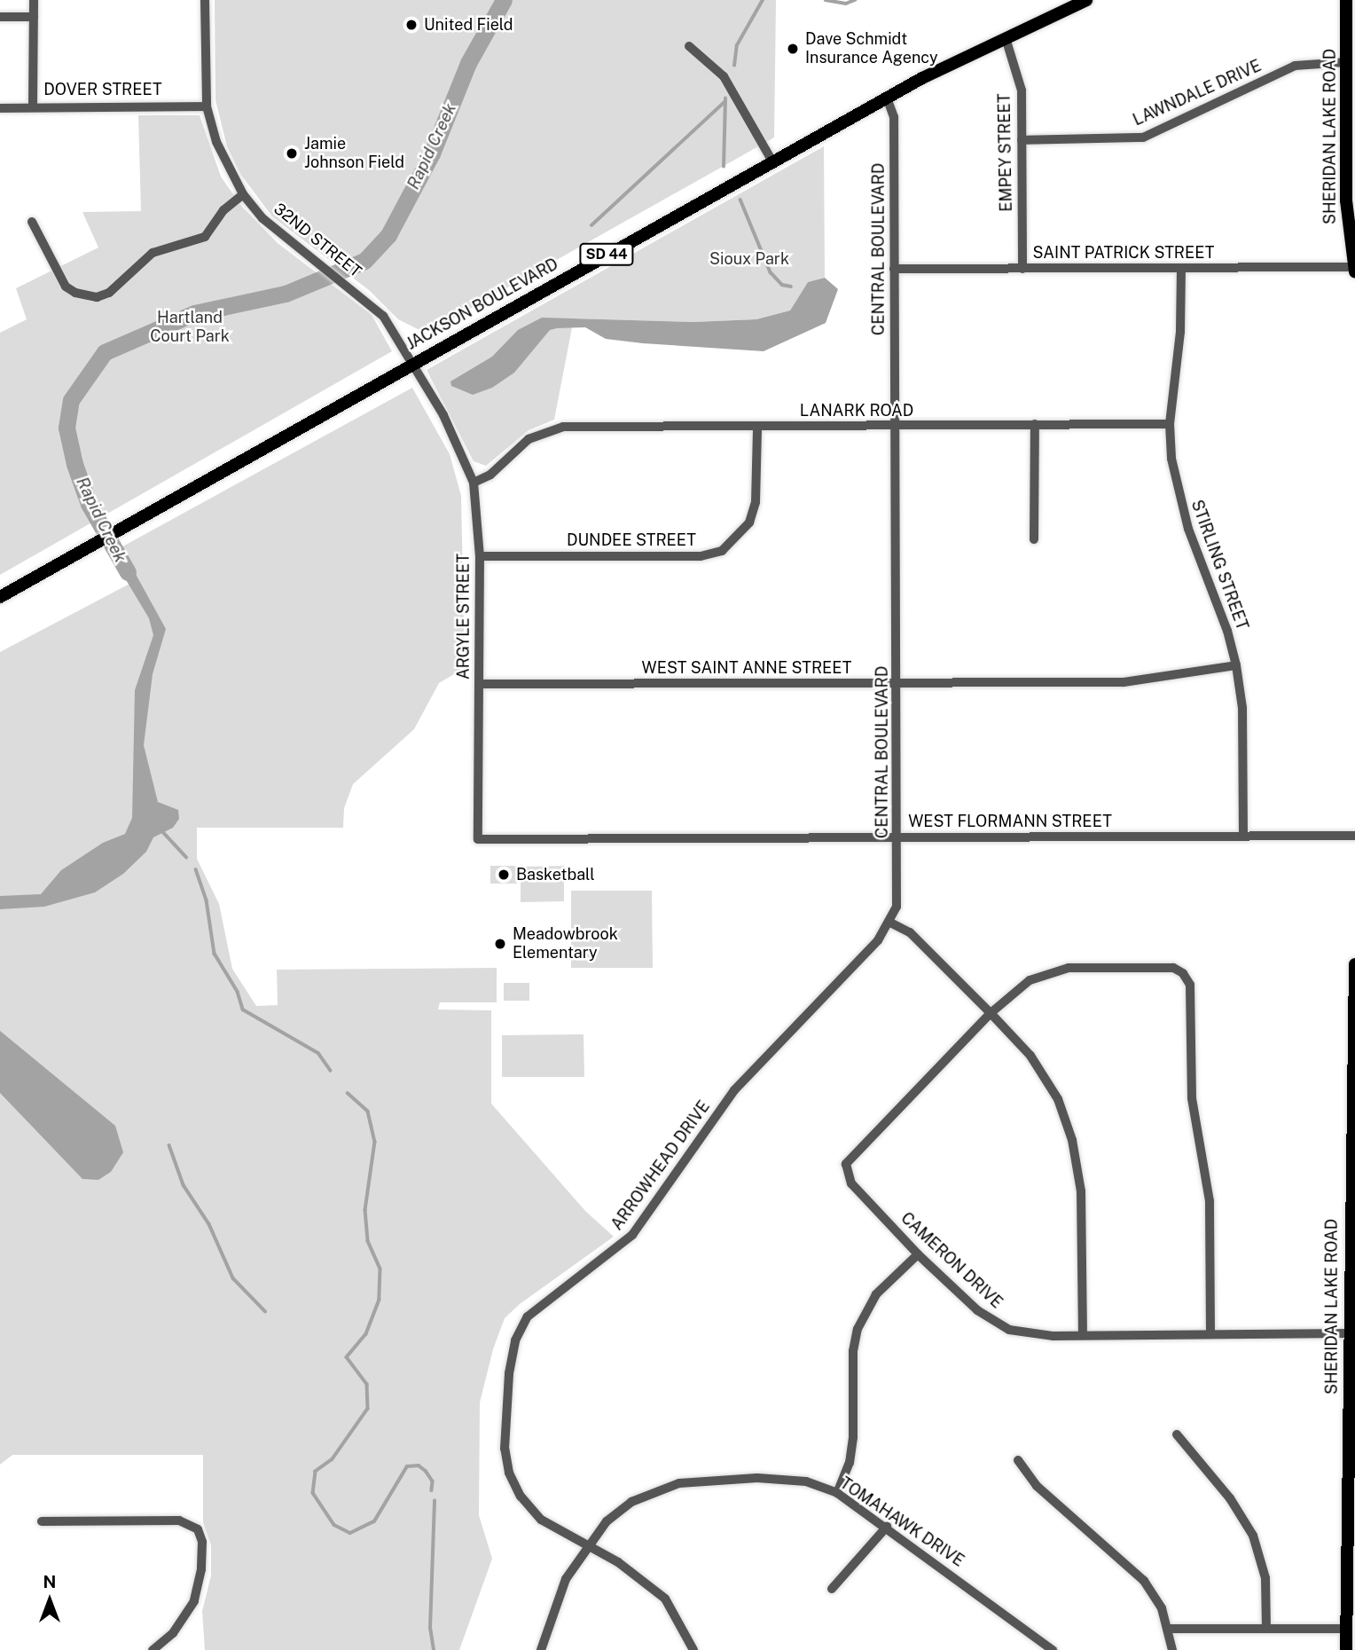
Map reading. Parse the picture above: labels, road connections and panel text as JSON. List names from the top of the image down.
{
  "streets": {
    "main road": ["SHERIDAN LAKE ROAD", "SD 44", "JACKSON BOULEVARD"],
    "street": [
      "DOVER STREET",
      "LAWNDALE DRIVE",
      "EMPEY STREET",
      "32ND STREET",
      "CENTRAL BOULEVARD",
      "SAINT PATRICK STREET",
      "LANARK ROAD",
      "DUNDEE STREET",
      "STIRLING STREET",
      "ARGYLE STREET",
      "WEST SAINT ANNE STREET",
      "WEST FLORMANN STREET",
      "ARROWHEAD DRIVE",
      "CAMERON DRIVE",
      "TOMAHAWK DRIVE"
    ]
  },
  "crossings": [
    ["DOVER STREET", "32ND STREET"],
    ["LAWNDALE DRIVE", "SHERIDAN LAKE ROAD"],
    ["LAWNDALE DRIVE", "EMPEY STREET"],
    ["SHERIDAN LAKE ROAD", "SAINT PATRICK STREET"],
    ["SHERIDAN LAKE ROAD", "CAMERON DRIVE"],
    ["EMPEY STREET", "SAINT PATRICK STREET"],
    ["EMPEY STREET", "JACKSON BOULEVARD"],
    ["32ND STREET", "JACKSON BOULEVARD"],
    ["32ND STREET", "LANARK ROAD"],
    ["32ND STREET", "ARGYLE STREET"],
    ["CENTRAL BOULEVARD", "SAINT PATRICK STREET"],
    ["CENTRAL BOULEVARD", "JACKSON BOULEVARD"],
    ["CENTRAL BOULEVARD", "LANARK ROAD"],
    ["CENTRAL BOULEVARD", "WEST SAINT ANNE STREET"],
    ["CENTRAL BOULEVARD", "WEST FLORMANN STREET"],
    ["CENTRAL BOULEVARD", "ARROWHEAD DRIVE"],
    ["SAINT PATRICK STREET", "STIRLING STREET"],
    ["LANARK ROAD", "DUNDEE STREET"],
    ["LANARK ROAD", "STIRLING STREET"],
    ["LANARK ROAD", "ARGYLE STREET"],
    ["DUNDEE STREET", "ARGYLE STREET"],
    ["STIRLING STREET", "WEST SAINT ANNE STREET"],
    ["STIRLING STREET", "WEST FLORMANN STREET"],
    ["ARGYLE STREET", "WEST SAINT ANNE STREET"],
    ["ARGYLE STREET", "WEST FLORMANN STREET"],
    ["ARROWHEAD DRIVE", "TOMAHAWK DRIVE"]
  ],
  "water": ["Rapid Creek"],
  "parks": ["Sioux Park", "Hartland Court Park"],
  "places": [
    "United Field",
    "Dave Schmidt Insurance Agency",
    "Jamie Johnson Field",
    "Basketball",
    "Meadowbrook Elementary"
  ],
  "north": "top"
}
